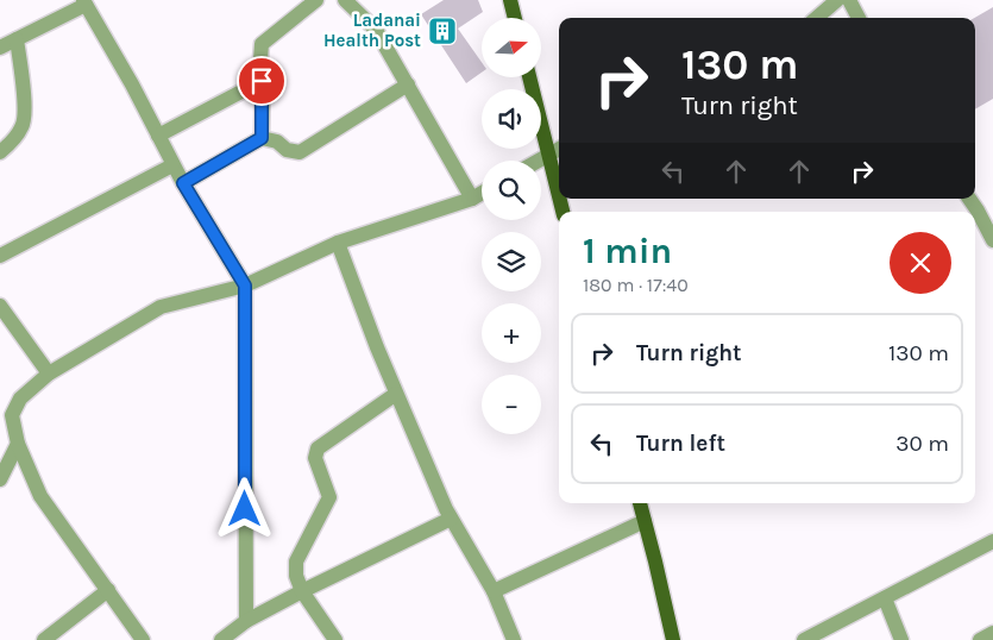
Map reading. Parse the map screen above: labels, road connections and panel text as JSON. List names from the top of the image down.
{
  "places": {
    "building": ["Ladanai Health Post"]
  },
  "north": "right",
  "page": {
    "map_buttons": ["+", "−"],
    "turn": ["130 m", "Turn right"],
    "heading": ["1 min", "180 m · 17:40"],
    "list": [
      {
        "name": "Turn right",
        "value": "130 m"
      },
      {
        "name": "Turn left",
        "value": "30 m"
      }
    ]
  }
}
